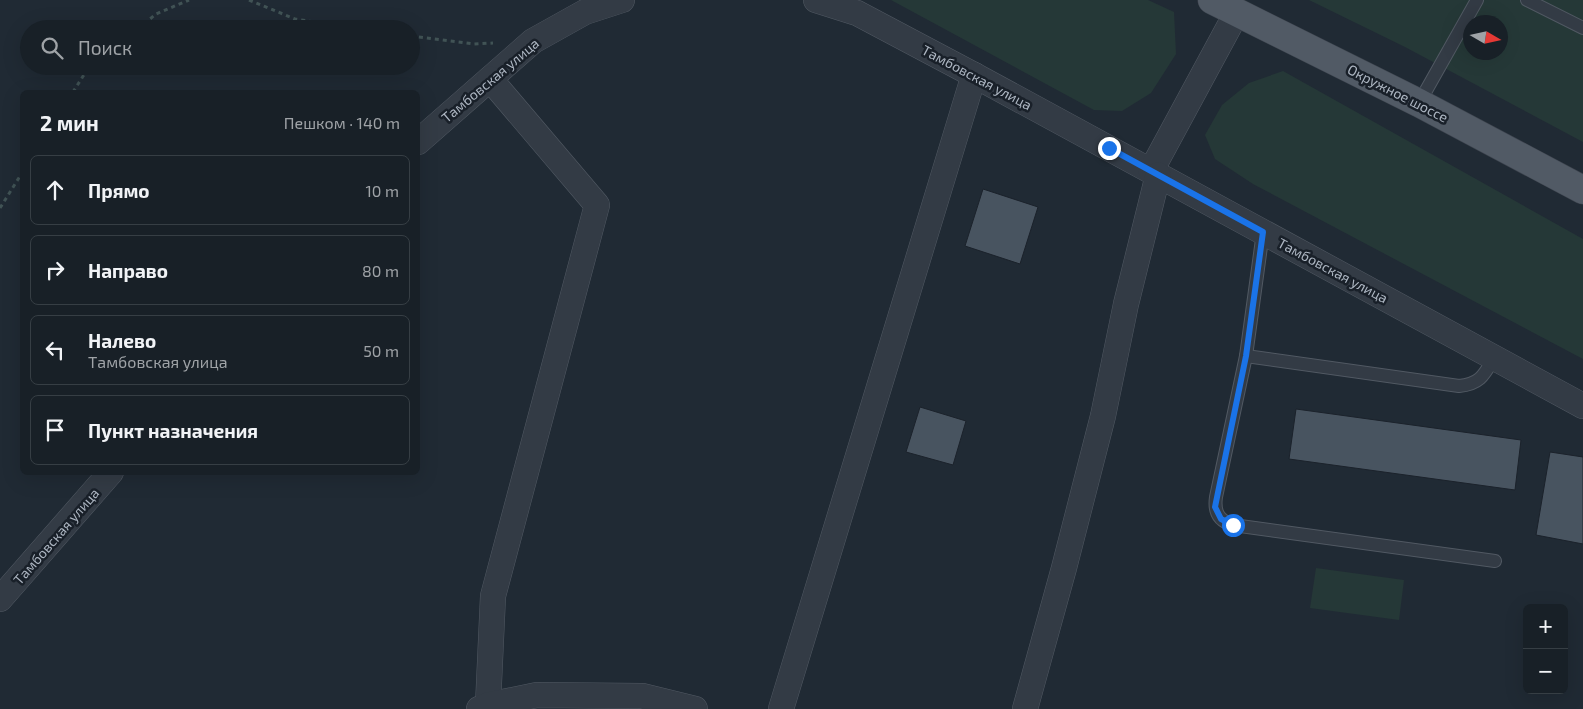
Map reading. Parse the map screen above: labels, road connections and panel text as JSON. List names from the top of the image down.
{
  "streets": {
    "main road": ["Окружное шоссе"],
    "street": ["Тамбовская улица"]
  },
  "north": "right",
  "page": {
    "search": "Поиск",
    "heading": ["2 мин", "Пешком · 140 m"],
    "list": [
      ["Прямо", "10 m"],
      ["Направо", "80 m"],
      ["Налево", "Тамбовская улица", "50 m"],
      "Пункт назначения"
    ],
    "map_buttons": ["+", "−"]
  }
}
